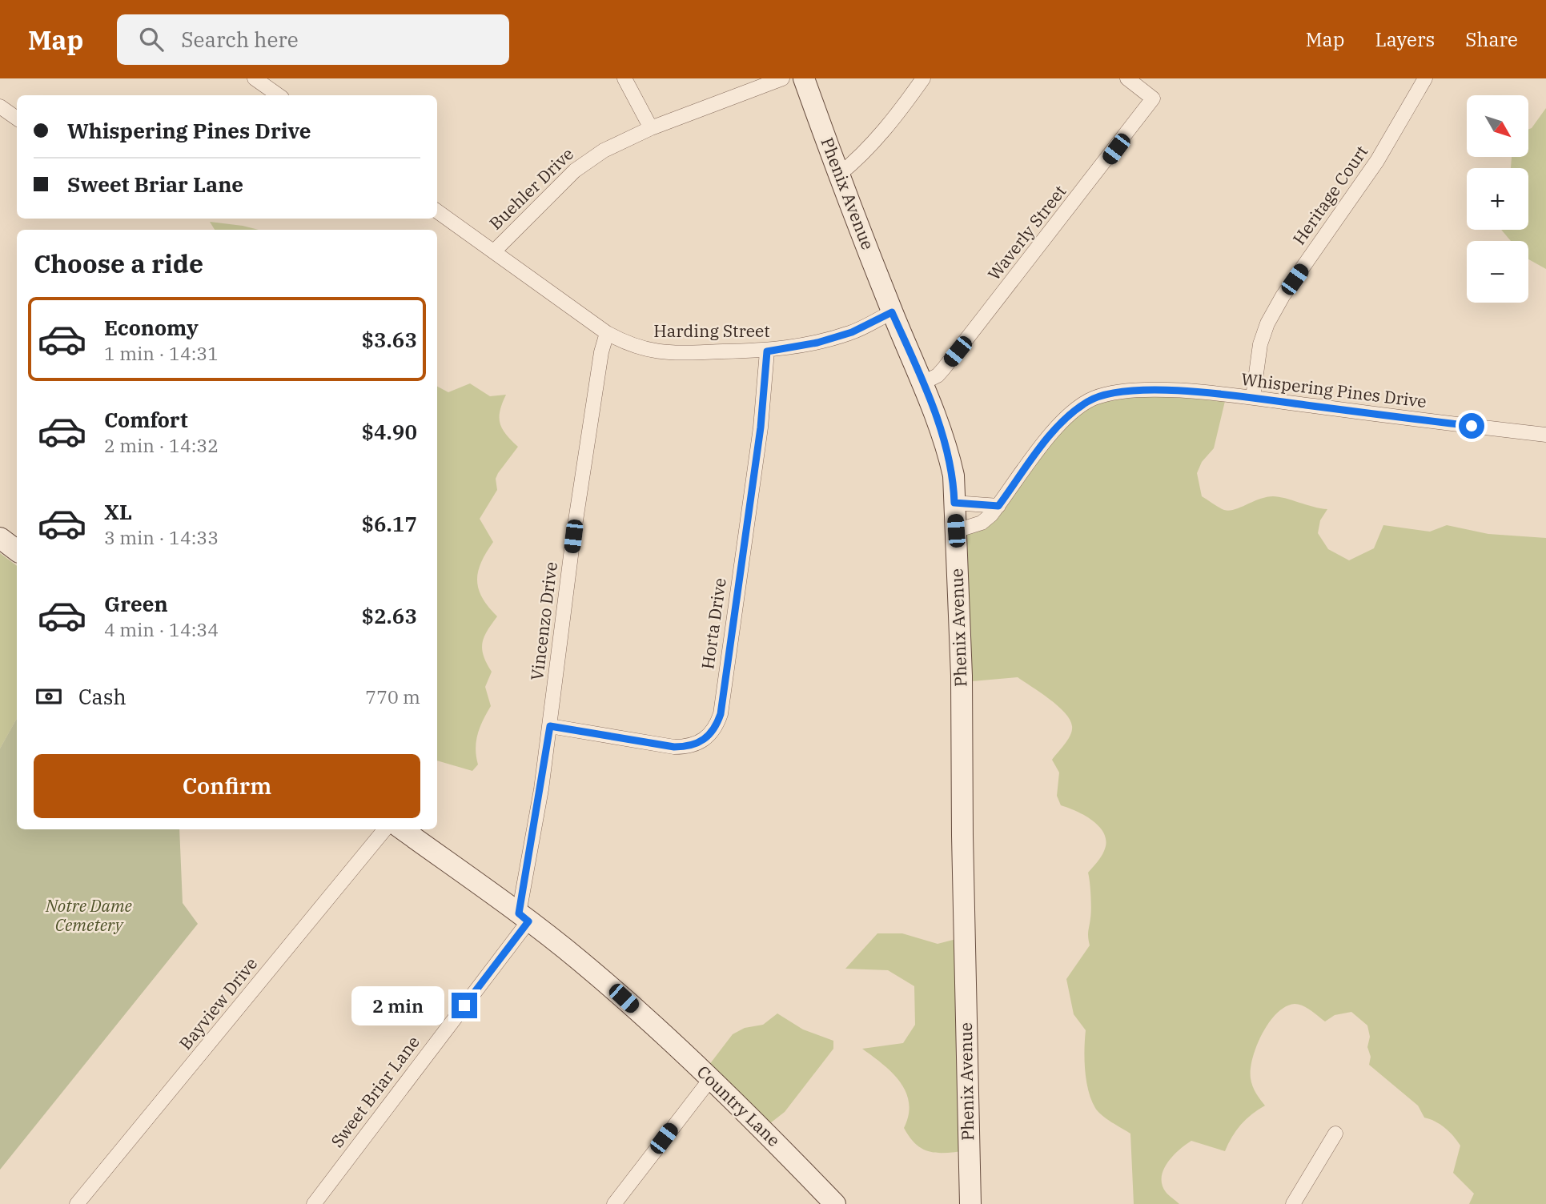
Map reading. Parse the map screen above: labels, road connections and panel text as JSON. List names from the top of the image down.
{
  "streets": {
    "main road": ["Phenix Avenue", "Country Lane"],
    "street": [
      "Buehler Drive",
      "Heritage Court",
      "Waverly Street",
      "Harding Street",
      "Whispering Pines Drive",
      "Vincenzo Drive",
      "Horta Drive",
      "Bayview Drive",
      "Sweet Briar Lane"
    ]
  },
  "crossings": [
    ["Buehler Drive", "Harding Street"],
    ["Phenix Avenue", "Waverly Street"],
    ["Phenix Avenue", "Harding Street"],
    ["Phenix Avenue", "Whispering Pines Drive"],
    ["Heritage Court", "Whispering Pines Drive"],
    ["Harding Street", "Vincenzo Drive"],
    ["Harding Street", "Horta Drive"],
    ["Vincenzo Drive", "Horta Drive"],
    ["Vincenzo Drive", "Sweet Briar Lane"],
    ["Vincenzo Drive", "Country Lane"],
    ["Sweet Briar Lane", "Country Lane"]
  ],
  "parks": ["Notre Dame Cemetery"],
  "north": "bottom right",
  "page": {
    "header": "Map",
    "search": "Search here",
    "nav": ["Map", "Layers", "Share"],
    "map_buttons": ["+", "−"],
    "banner": ["Whispering Pines Drive", "Sweet Briar Lane"],
    "heading": "Choose a ride",
    "list": [
      {
        "name": "Economy",
        "note": "1 min · 14:31",
        "value": "$3.63"
      },
      {
        "name": "Comfort",
        "note": "2 min · 14:32",
        "value": "$4.90"
      },
      {
        "name": "XL",
        "note": "3 min · 14:33",
        "value": "$6.17"
      },
      {
        "name": "Green",
        "note": "4 min · 14:34",
        "value": "$2.63"
      }
    ],
    "pay": ["Cash", "770 m"],
    "buttons": "Confirm",
    "bubble": "2 min"
  }
}
